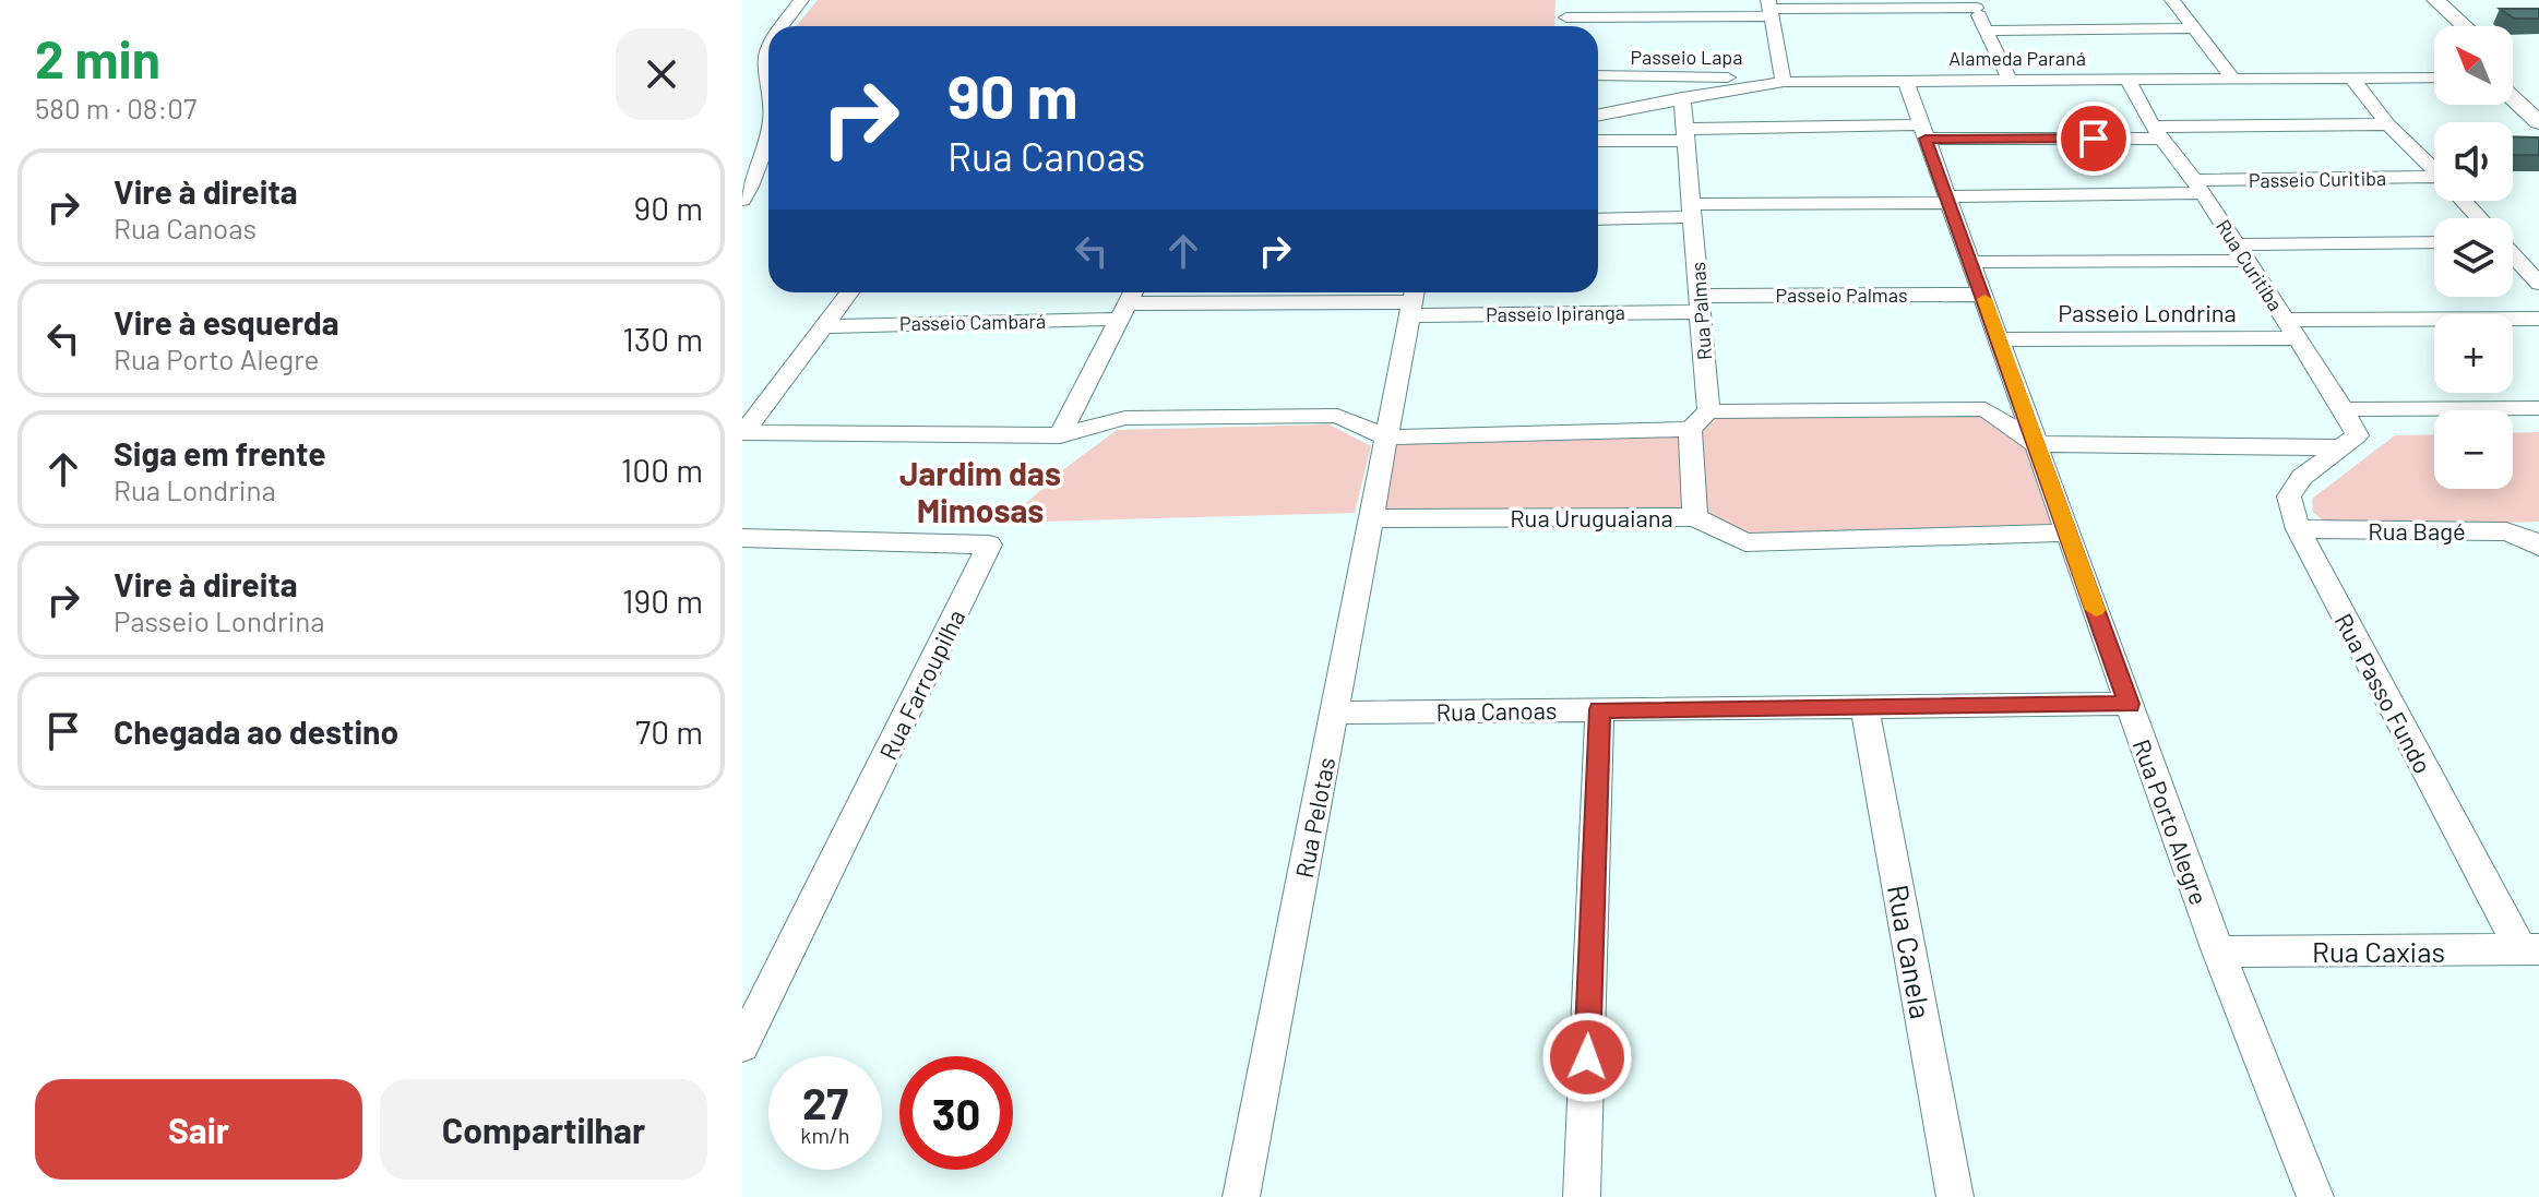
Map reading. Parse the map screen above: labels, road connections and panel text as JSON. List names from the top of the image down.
{
  "streets": {
    "street": [
      "Passeio Lapa",
      "Alameda Paraná",
      "Passeio Curitiba",
      "Rua Curitiba",
      "Passeio Palmas",
      "Rua Palmas",
      "Passeio Londrina",
      "Passeio Ipiranga",
      "Passeio Cambará",
      "Rua Uruguaiana",
      "Rua Bagé",
      "Rua Farroupilha",
      "Rua Passo Fundo",
      "Rua Canoas",
      "Rua Pelotas",
      "Rua Porto Alegre",
      "Rua Caxias",
      "Rua Canela"
    ]
  },
  "crossings": [
    ["Passeio Lapa", "Alameda Paraná"],
    ["Alameda Paraná", "Rua Curitiba"],
    ["Alameda Paraná", "Rua Palmas"],
    ["Alameda Paraná", "Rua Porto Alegre"],
    ["Passeio Curitiba", "Rua Curitiba"],
    ["Rua Curitiba", "Passeio Londrina"],
    ["Passeio Palmas", "Rua Palmas"],
    ["Passeio Palmas", "Passeio Ipiranga"],
    ["Passeio Palmas", "Rua Porto Alegre"],
    ["Rua Palmas", "Passeio Ipiranga"],
    ["Passeio Londrina", "Rua Porto Alegre"],
    ["Passeio Ipiranga", "Passeio Cambará"],
    ["Passeio Ipiranga", "Rua Pelotas"],
    ["Rua Uruguaiana", "Rua Pelotas"],
    ["Rua Uruguaiana", "Rua Porto Alegre"],
    ["Rua Bagé", "Rua Passo Fundo"],
    ["Rua Passo Fundo", "Rua Caxias"],
    ["Rua Canoas", "Rua Pelotas"],
    ["Rua Canoas", "Rua Porto Alegre"],
    ["Rua Canoas", "Rua Canela"],
    ["Rua Porto Alegre", "Rua Caxias"]
  ],
  "districts": ["Jardim das Mimosas"],
  "north": "top left",
  "page": {
    "heading": ["2 min", "580 m · 08:07"],
    "map_buttons": ["+", "−"],
    "turn": ["90 m", "Rua Canoas"],
    "list": [
      {
        "name": "Vire à direita",
        "note": "Rua Canoas",
        "value": "90 m"
      },
      {
        "name": "Vire à esquerda",
        "note": "Rua Porto Alegre",
        "value": "130 m"
      },
      {
        "name": "Siga em frente",
        "note": "Rua Londrina",
        "value": "100 m"
      },
      {
        "name": "Vire à direita",
        "note": "Passeio Londrina",
        "value": "190 m"
      },
      {
        "name": "Chegada ao destino",
        "value": "70 m"
      }
    ],
    "speed": "27 km/h",
    "limit": "30",
    "buttons": ["Sair", "Compartilhar"]
  }
}
